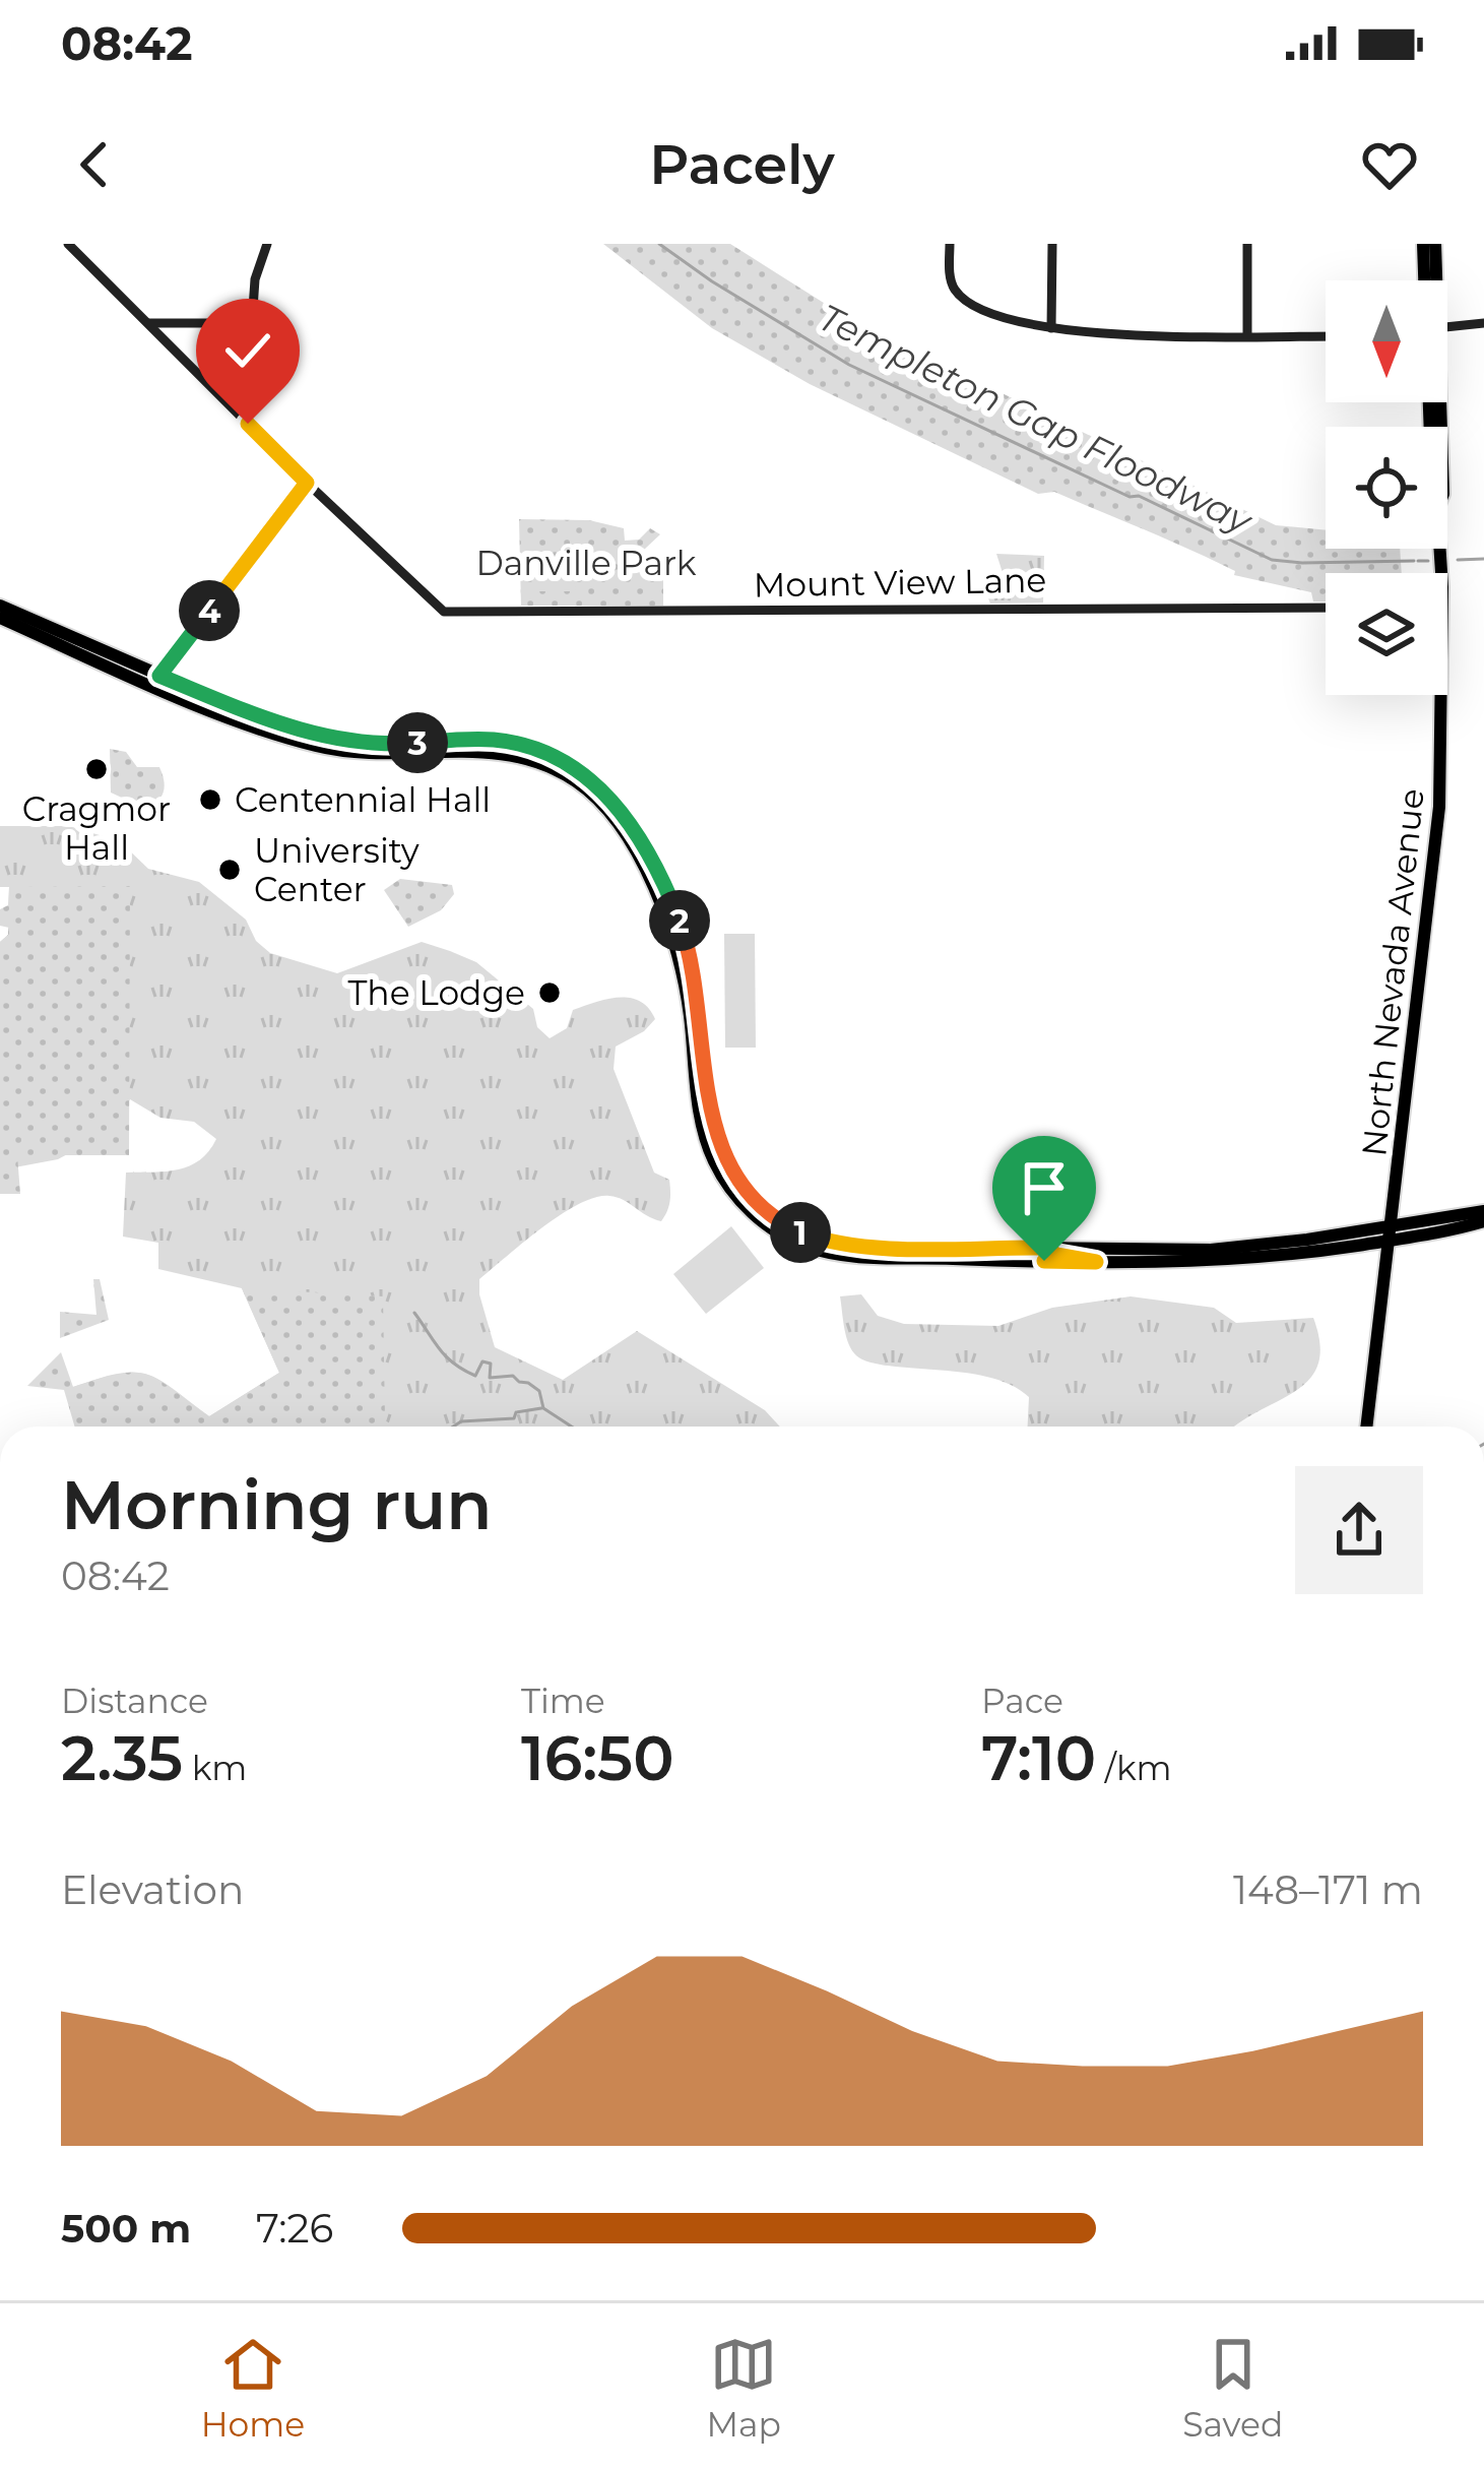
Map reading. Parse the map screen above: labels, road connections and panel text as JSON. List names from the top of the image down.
{
  "streets": {
    "main road": ["North Nevada Avenue"],
    "street": ["Mount View Lane"]
  },
  "water": ["Templeton Gap Floodway"],
  "parks": ["Danville Park"],
  "places": [
    "Cragmor Hall",
    "Centennial Hall",
    "University Center",
    "The Lodge"
  ],
  "north": "bottom",
  "page": {
    "status": "08:42",
    "header": "Pacely",
    "pins": [
      "4",
      "3",
      "2",
      "1"
    ],
    "heading": ["Morning run", "08:42"],
    "stats": [
      ["Distance", "2.35 km"],
      ["Time", "16:50"],
      ["Pace", "7:10 /km"]
    ],
    "chart": ["Elevation", "148–171 m"],
    "list": [
      {
        "name": "500 m",
        "note": "7:26"
      }
    ],
    "tabs": ["Home", "Map", "Saved"]
  }
}
